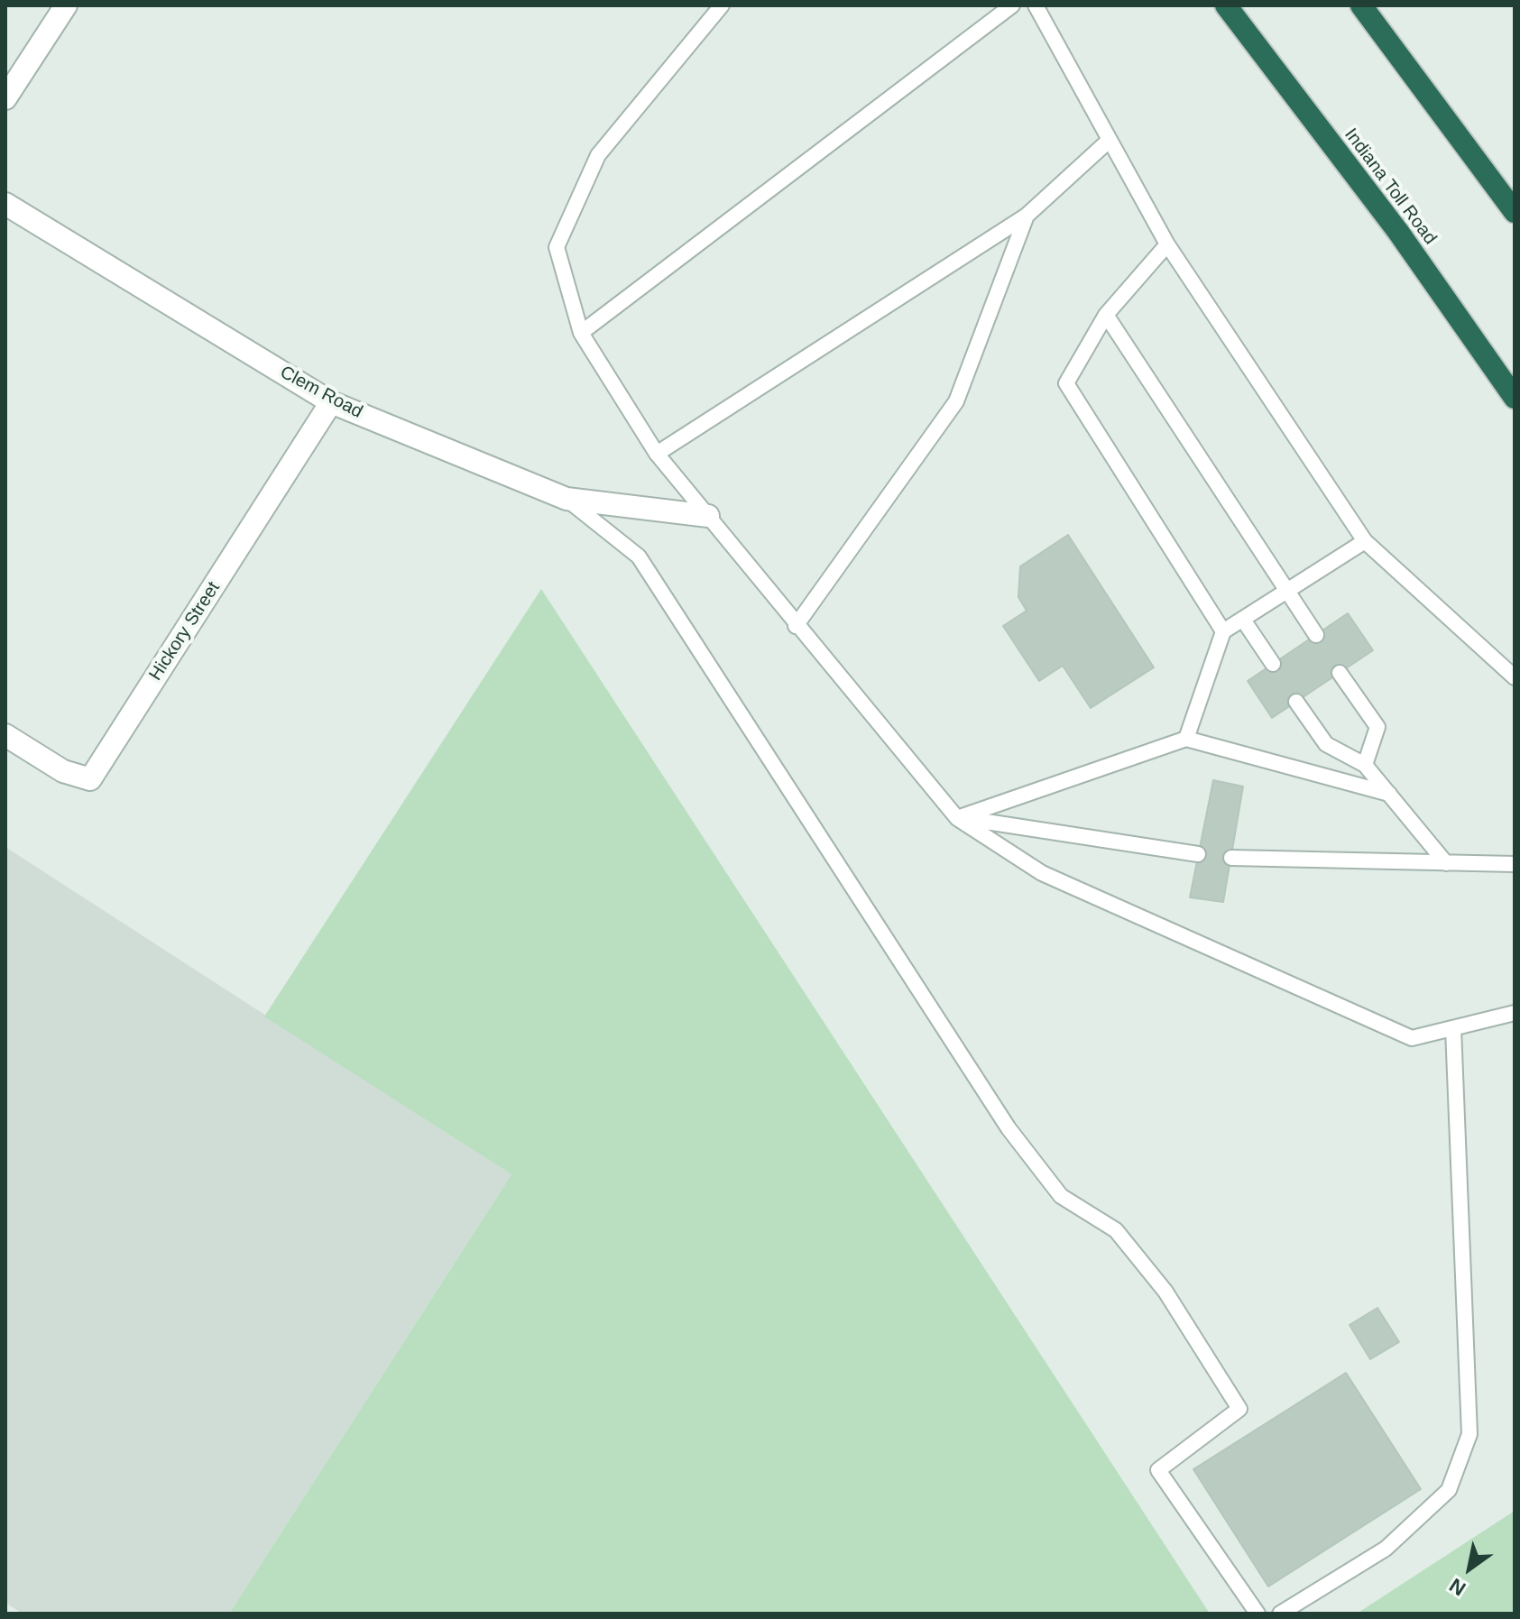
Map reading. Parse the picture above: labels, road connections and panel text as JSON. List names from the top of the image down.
{
  "streets": {
    "highway": ["Indiana Toll Road"],
    "street": ["Clem Road", "Hickory Street"]
  },
  "crossings": [
    ["Clem Road", "Hickory Street"]
  ],
  "north": "bottom left"
}
